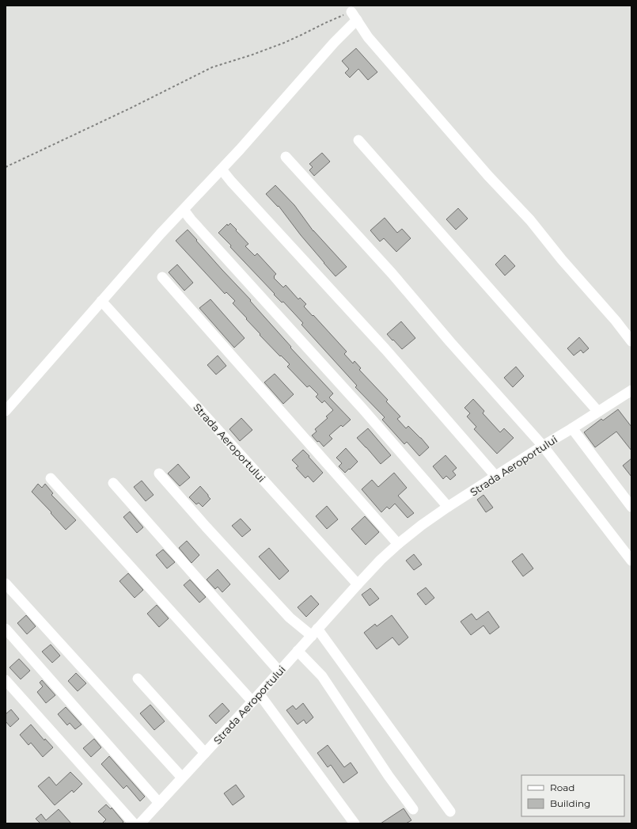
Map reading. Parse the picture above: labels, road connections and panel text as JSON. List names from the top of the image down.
{
  "streets": {
    "street": ["Strada Aeroportului"]
  },
  "legend": ["Road", "Building"]
}
